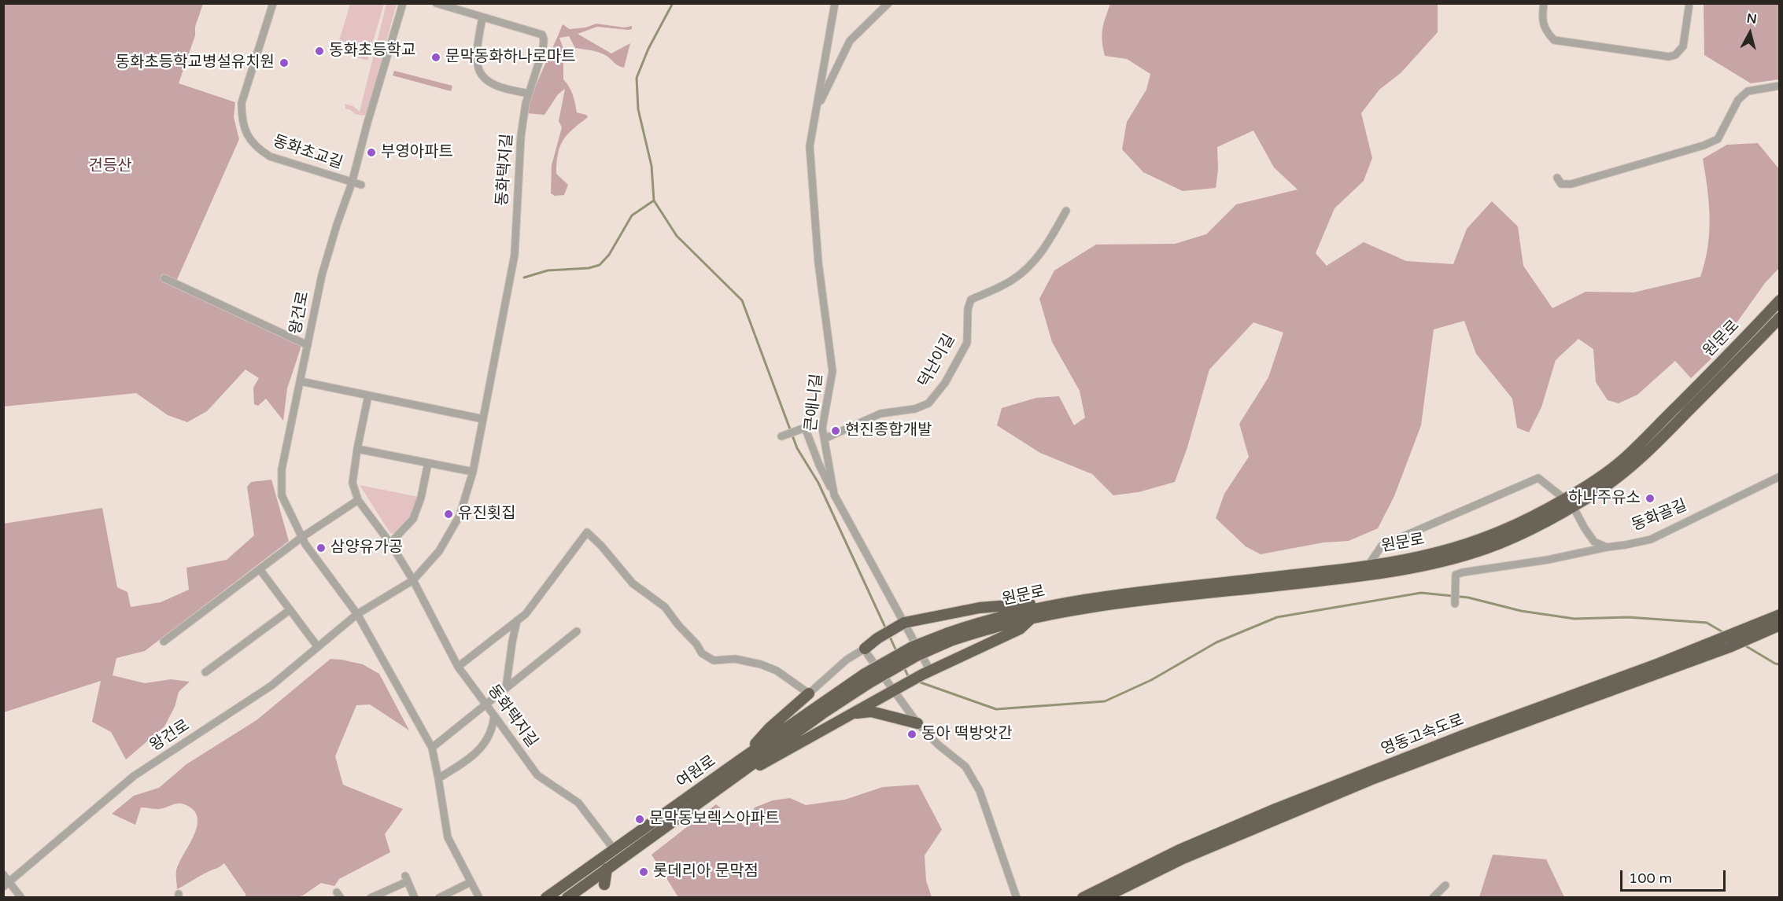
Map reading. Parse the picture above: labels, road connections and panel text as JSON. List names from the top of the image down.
{
  "streets": {
    "highway": ["원문로", "영동고속도로", "여원로"],
    "street": [
      "동화초교길",
      "동화택지길",
      "왕건로",
      "덕난이길",
      "큰애니길",
      "동화골길"
    ]
  },
  "crossings": [
    ["동화초교길", "왕건로"],
    ["동화택지길", "왕건로"],
    ["동화택지길", "여원로"],
    ["원문로", "여원로"],
    ["덕난이길", "큰애니길"]
  ],
  "parks": ["건등산"],
  "places": [
    "동화초등학교",
    "문막동화하나로마트",
    "동화초등학교병설유치원",
    "부영아파트",
    "현진종합개발",
    "하나주유소",
    "유진횟집",
    "삼양유가공",
    "동아 떡방앗간",
    "문막동보렉스아파트",
    "롯데리아 문막점"
  ],
  "scale_bar": "100 m",
  "north": "top"
}
